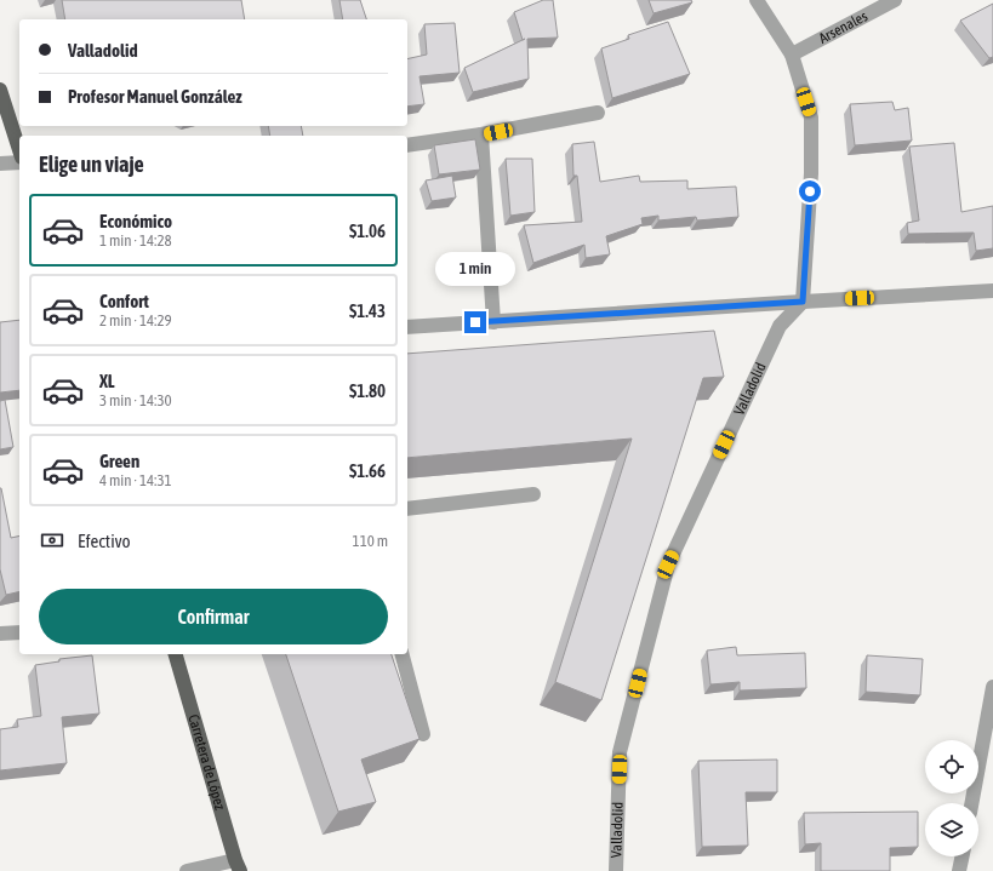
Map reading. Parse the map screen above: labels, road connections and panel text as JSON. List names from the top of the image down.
{
  "streets": {
    "main road": ["Carretera de López"],
    "street": ["Arsenales", "Valladolid"]
  },
  "page": {
    "banner": ["Valladolid", "Profesor Manuel González"],
    "heading": "Elige un viaje",
    "list": [
      {
        "name": "Económico",
        "note": "1 min · 14:28",
        "value": "$1.06"
      },
      {
        "name": "Confort",
        "note": "2 min · 14:29",
        "value": "$1.43"
      },
      {
        "name": "XL",
        "note": "3 min · 14:30",
        "value": "$1.80"
      },
      {
        "name": "Green",
        "note": "4 min · 14:31",
        "value": "$1.66"
      }
    ],
    "bubble": "1 min",
    "pay": ["Efectivo", "110 m"],
    "buttons": "Confirmar"
  }
}
